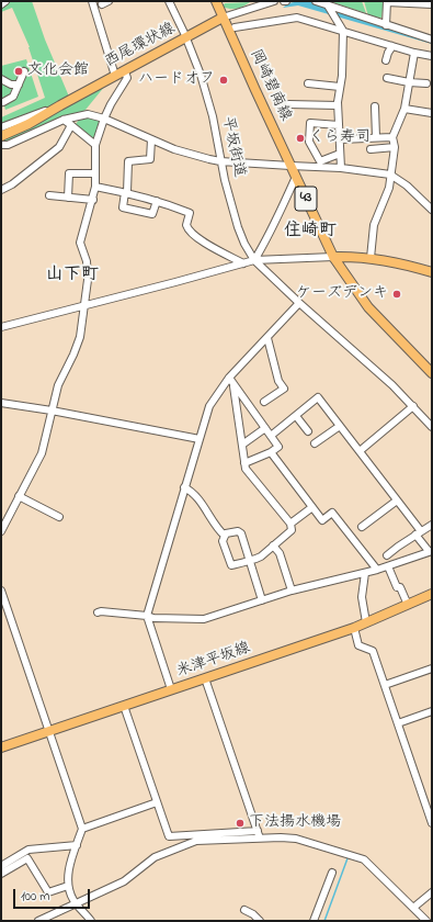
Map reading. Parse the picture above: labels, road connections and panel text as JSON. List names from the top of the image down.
{
  "streets": {
    "main road": [
      "西尾環状線",
      "岡崎碧南線",
      "43",
      "米津平坂線"
    ],
    "street": ["平坂街道"]
  },
  "crossings": [
    ["西尾環状線", "岡崎碧南線"],
    ["西尾環状線", "平坂街道"]
  ],
  "districts": ["住崎町", "山下町"],
  "places": [
    "文化会館",
    "ハードオフ",
    "くら寿司",
    "ケーズデンキ",
    "下法揚水機場"
  ],
  "scale_bar": "100 m"
}
